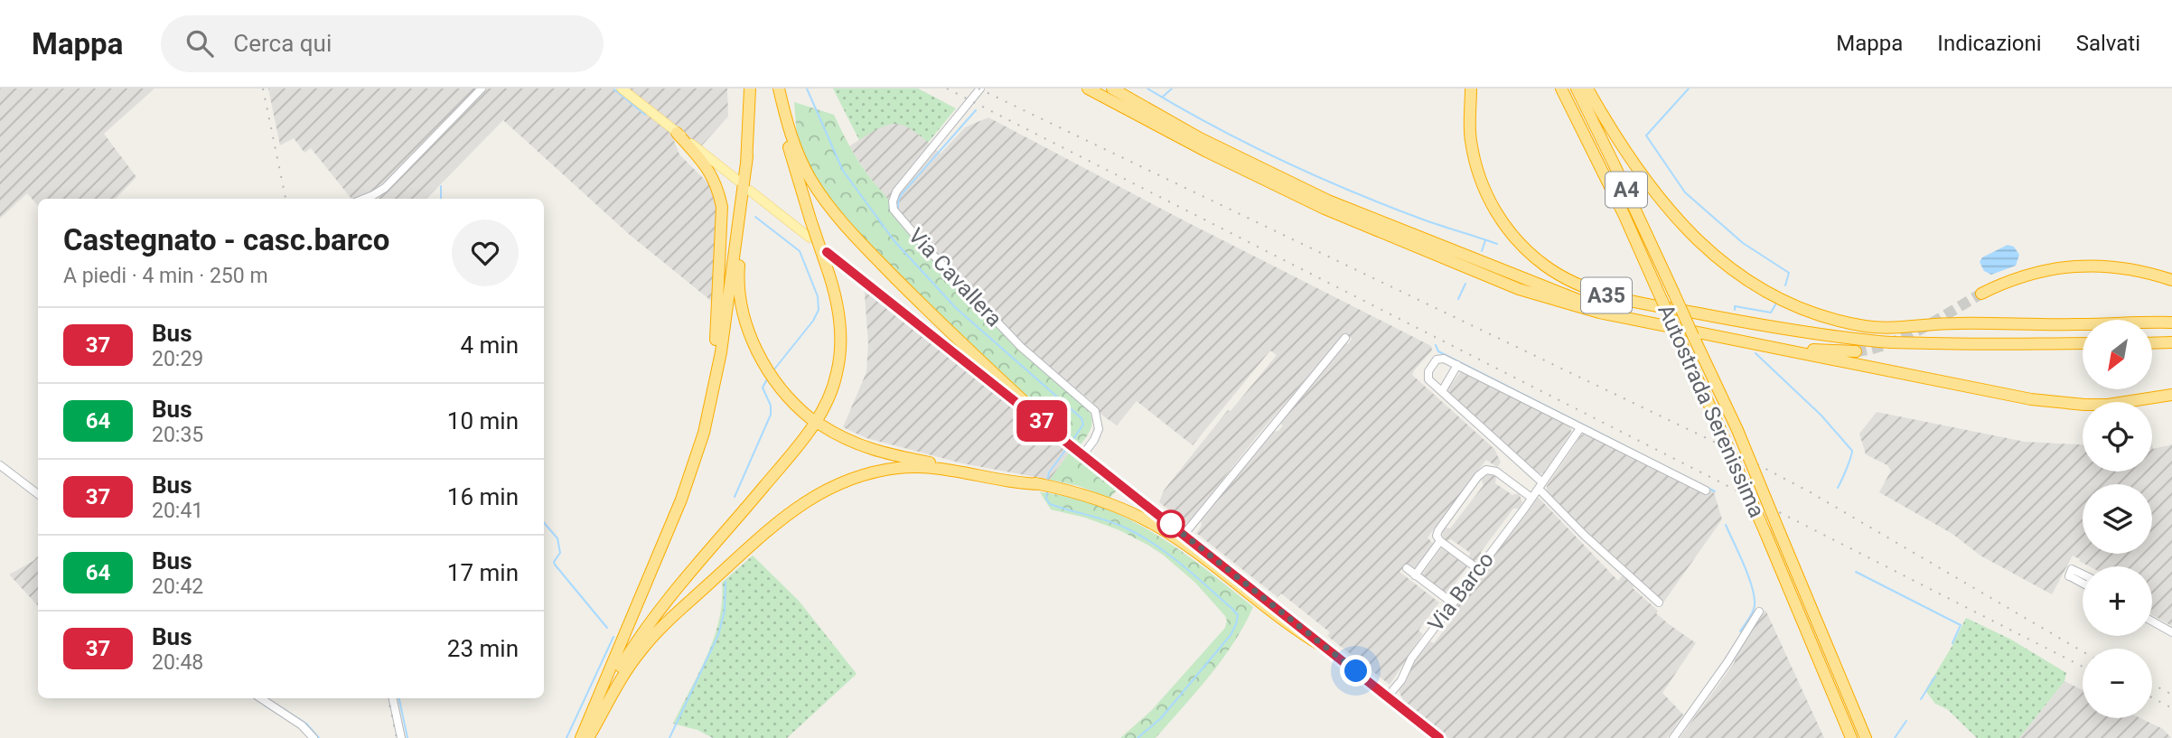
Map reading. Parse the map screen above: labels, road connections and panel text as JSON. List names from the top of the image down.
{
  "streets": {
    "highway": ["A4", "A35", "Autostrada Serenissima"],
    "street": ["Via Cavallera", "Via Barco"]
  },
  "lines": ["bus line 37"],
  "north": "bottom left",
  "page": {
    "header": "Mappa",
    "search": "Cerca qui",
    "nav": ["Mappa", "Indicazioni", "Salvati"],
    "on_map": "37",
    "heading": ["Castegnato - casc.barco", "A piedi · 4 min · 250 m"],
    "list": [
      {
        "mark": "37",
        "name": "Bus",
        "note": "20:29",
        "value": "4 min"
      },
      {
        "mark": "64",
        "name": "Bus",
        "note": "20:35",
        "value": "10 min"
      },
      {
        "mark": "37",
        "name": "Bus",
        "note": "20:41",
        "value": "16 min"
      },
      {
        "mark": "64",
        "name": "Bus",
        "note": "20:42",
        "value": "17 min"
      },
      {
        "mark": "37",
        "name": "Bus",
        "note": "20:48",
        "value": "23 min"
      }
    ],
    "map_buttons": ["+", "−"]
  }
}
